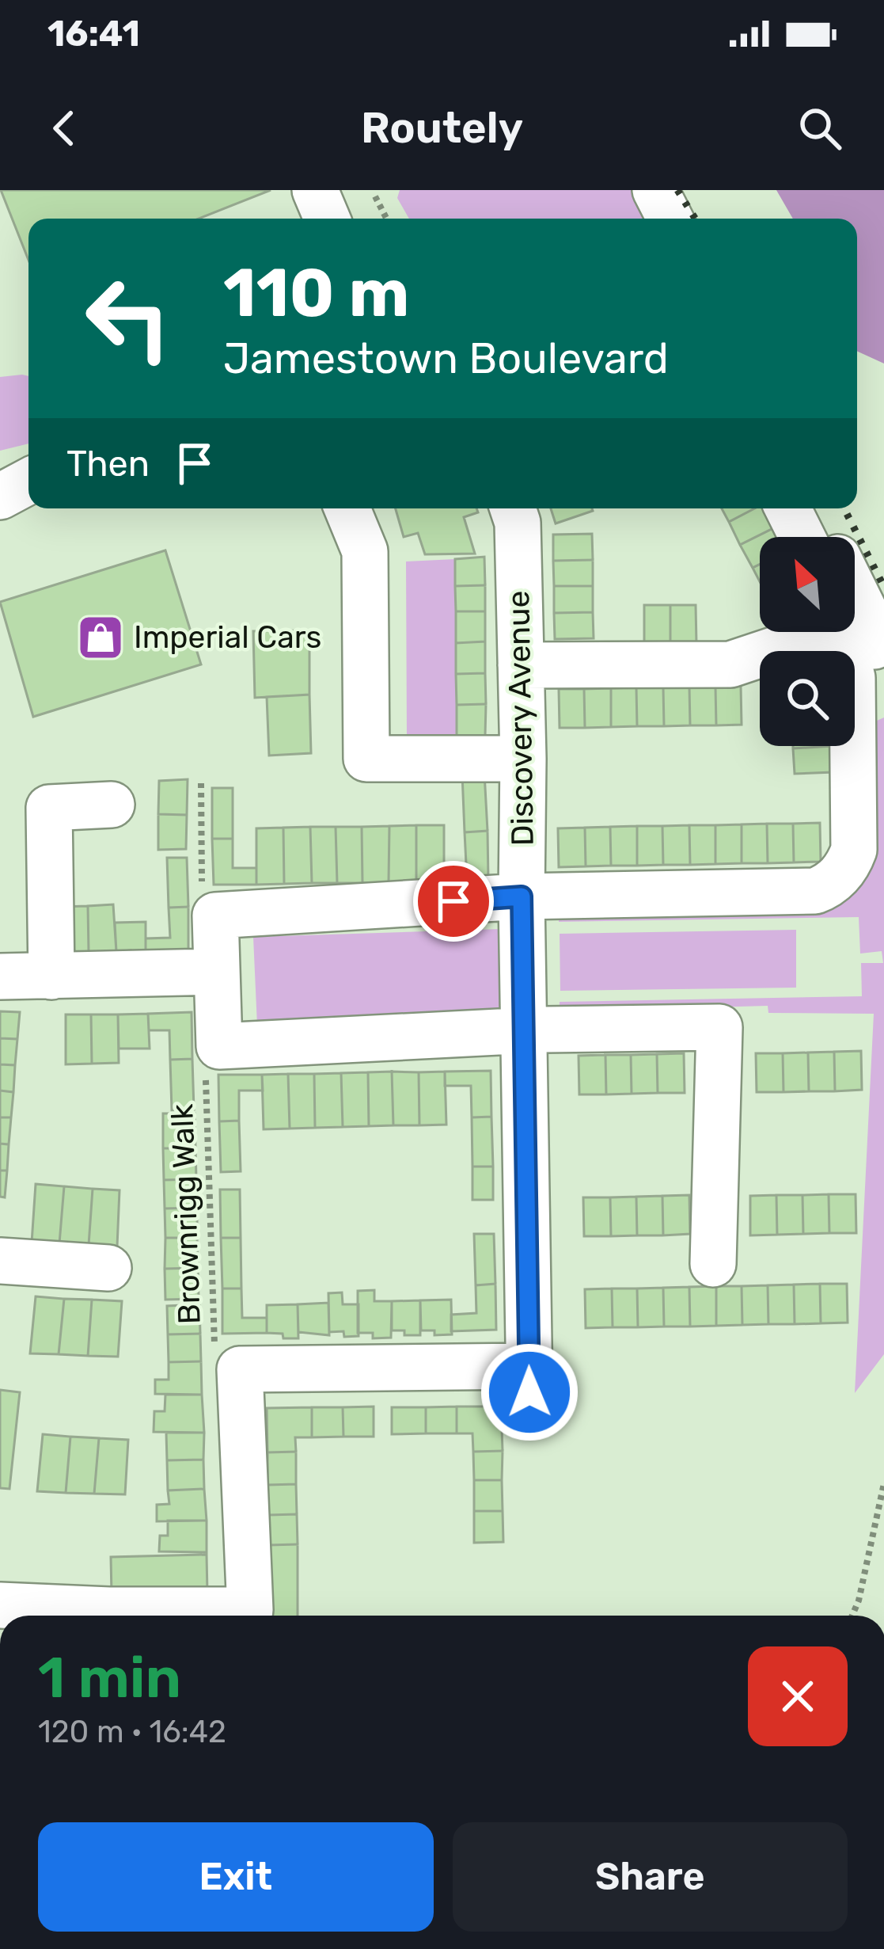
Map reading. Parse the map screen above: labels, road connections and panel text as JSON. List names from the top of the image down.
{
  "streets": {
    "street": ["Discovery Avenue"],
    "path": ["Brownrigg Walk"]
  },
  "crossings": [
    ["Discovery Avenue", "Brownrigg Walk"]
  ],
  "places": {
    "shop": ["Imperial Cars"]
  },
  "north": "top left",
  "page": {
    "status": "16:41",
    "header": "Routely",
    "turn": ["110 m", "Jamestown Boulevard"],
    "then": "Then",
    "heading": ["1 min", "120 m · 16:42"],
    "buttons": ["Exit", "Share"]
  }
}
